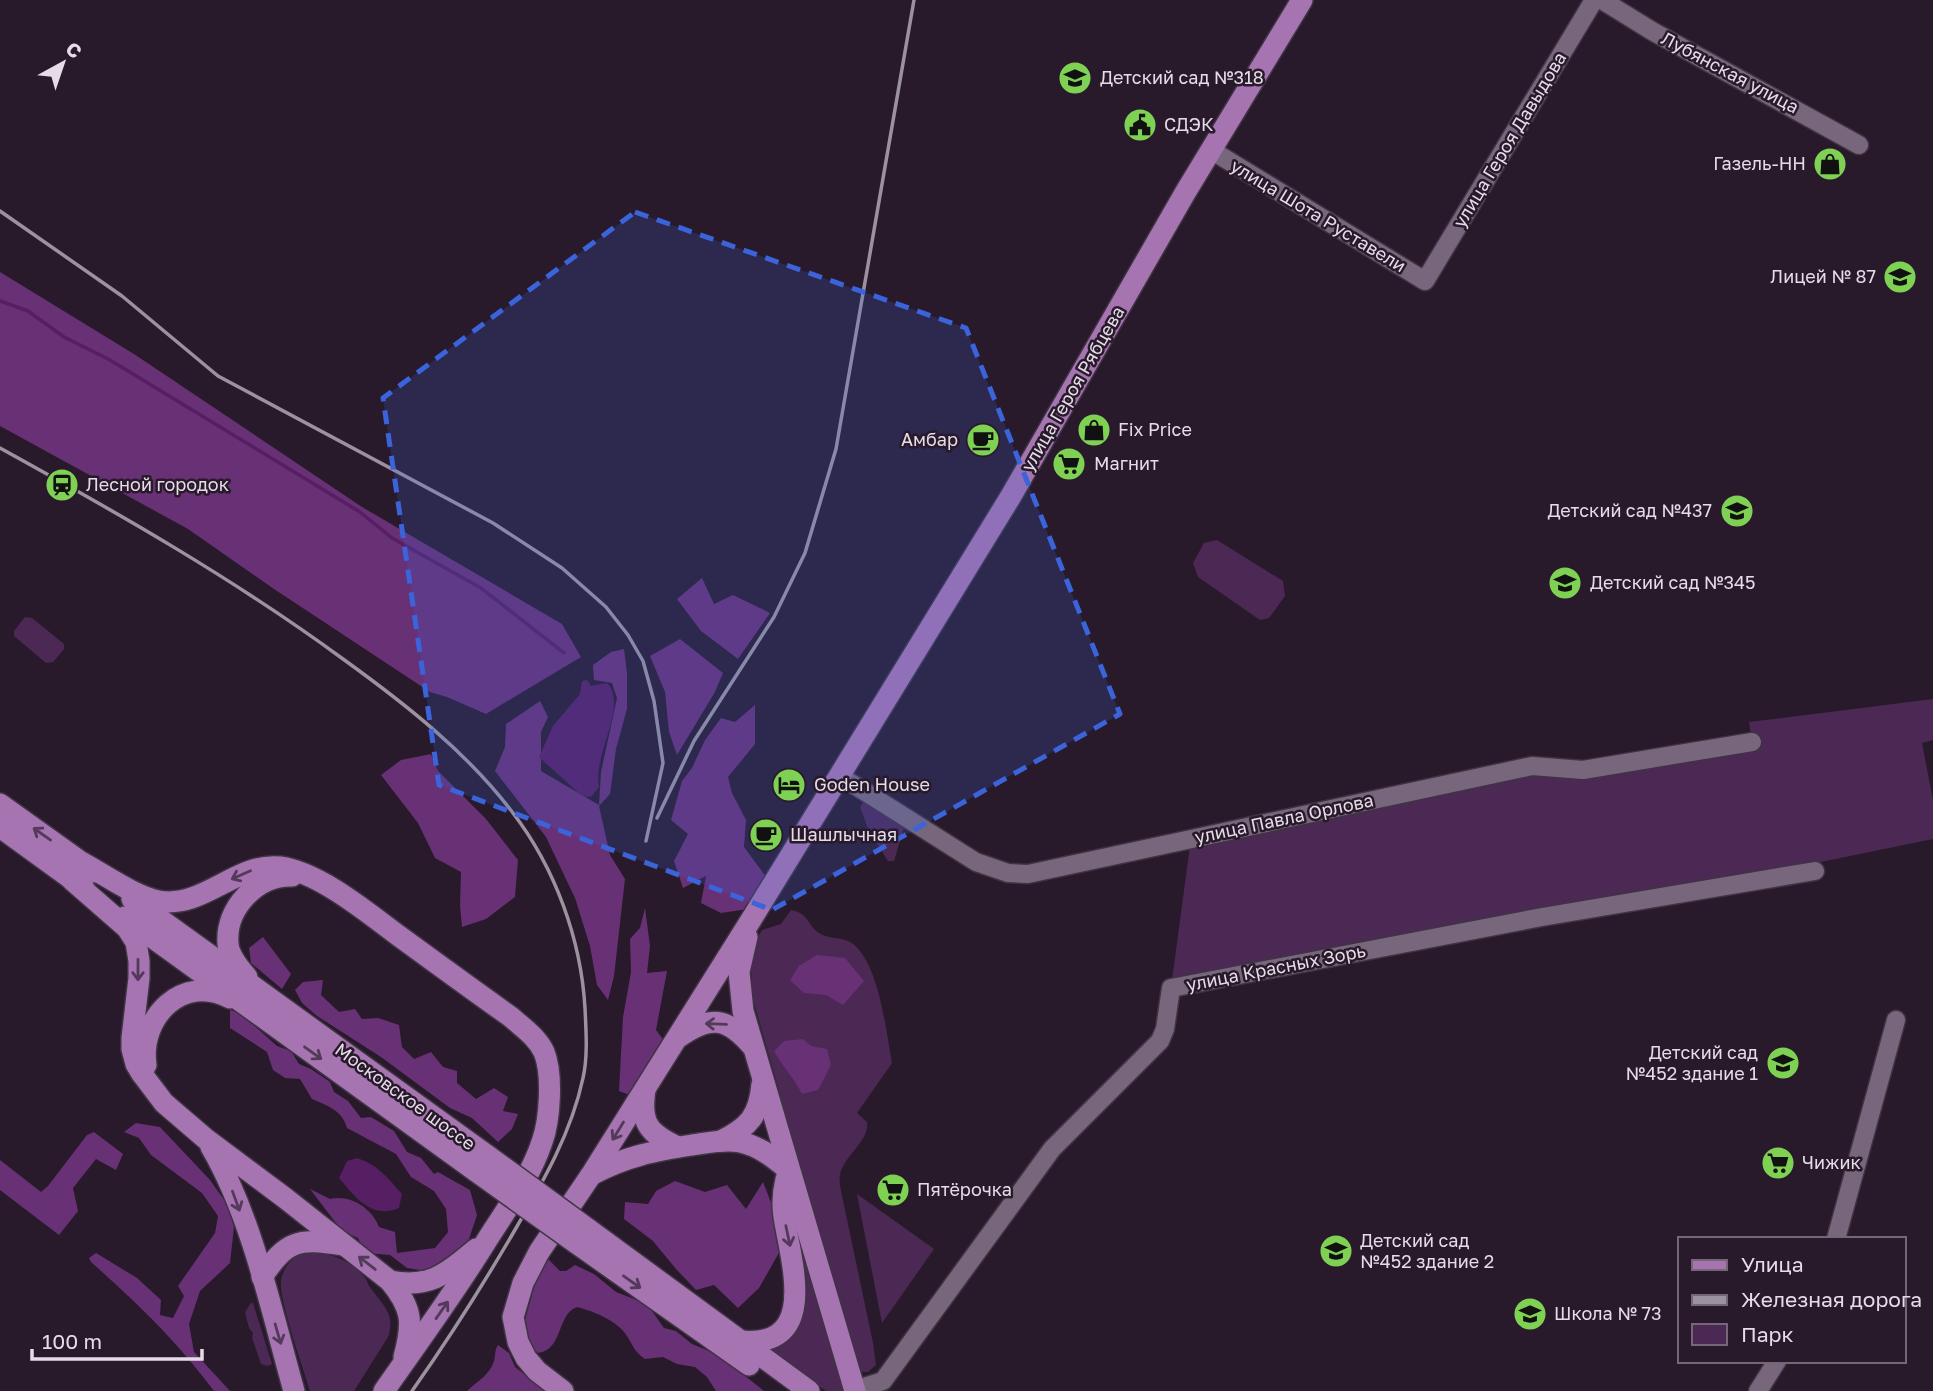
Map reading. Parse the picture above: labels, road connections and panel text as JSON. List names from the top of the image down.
{
  "streets": {
    "main road": ["улица Героя Рябцева", "Московское шоссе"],
    "street": [
      "Лубянская улица",
      "улица Героя Давыдова",
      "улица Шота Руставели",
      "улица Павла Орлова",
      "улица Красных Зорь"
    ]
  },
  "crossings": [
    ["улица Героя Давыдова", "улица Шота Руставели"],
    ["улица Шота Руставели", "улица Героя Рябцева"],
    ["улица Героя Рябцева", "улица Павла Орлова"]
  ],
  "places": {
    "school or university": [
      "Детский сад №318",
      "Лицей № 87",
      "Детский сад №437",
      "Детский сад №345",
      "Детский сад №452 здание 1",
      "Детский сад №452 здание 2",
      "Школа № 73"
    ],
    "public building": ["СДЭК"],
    "shop": ["Газель-НН", "Fix Price"],
    "cafe": ["Амбар", "Шашлычная"],
    "supermarket": ["Магнит", "Чижик", "Пятёрочка"],
    "station": ["Лесной городок"],
    "hotel": ["Goden House"]
  },
  "legend": ["Улица", "Железная дорога", "Парк"],
  "scale_bar": "100 m",
  "north": "top right"
}
